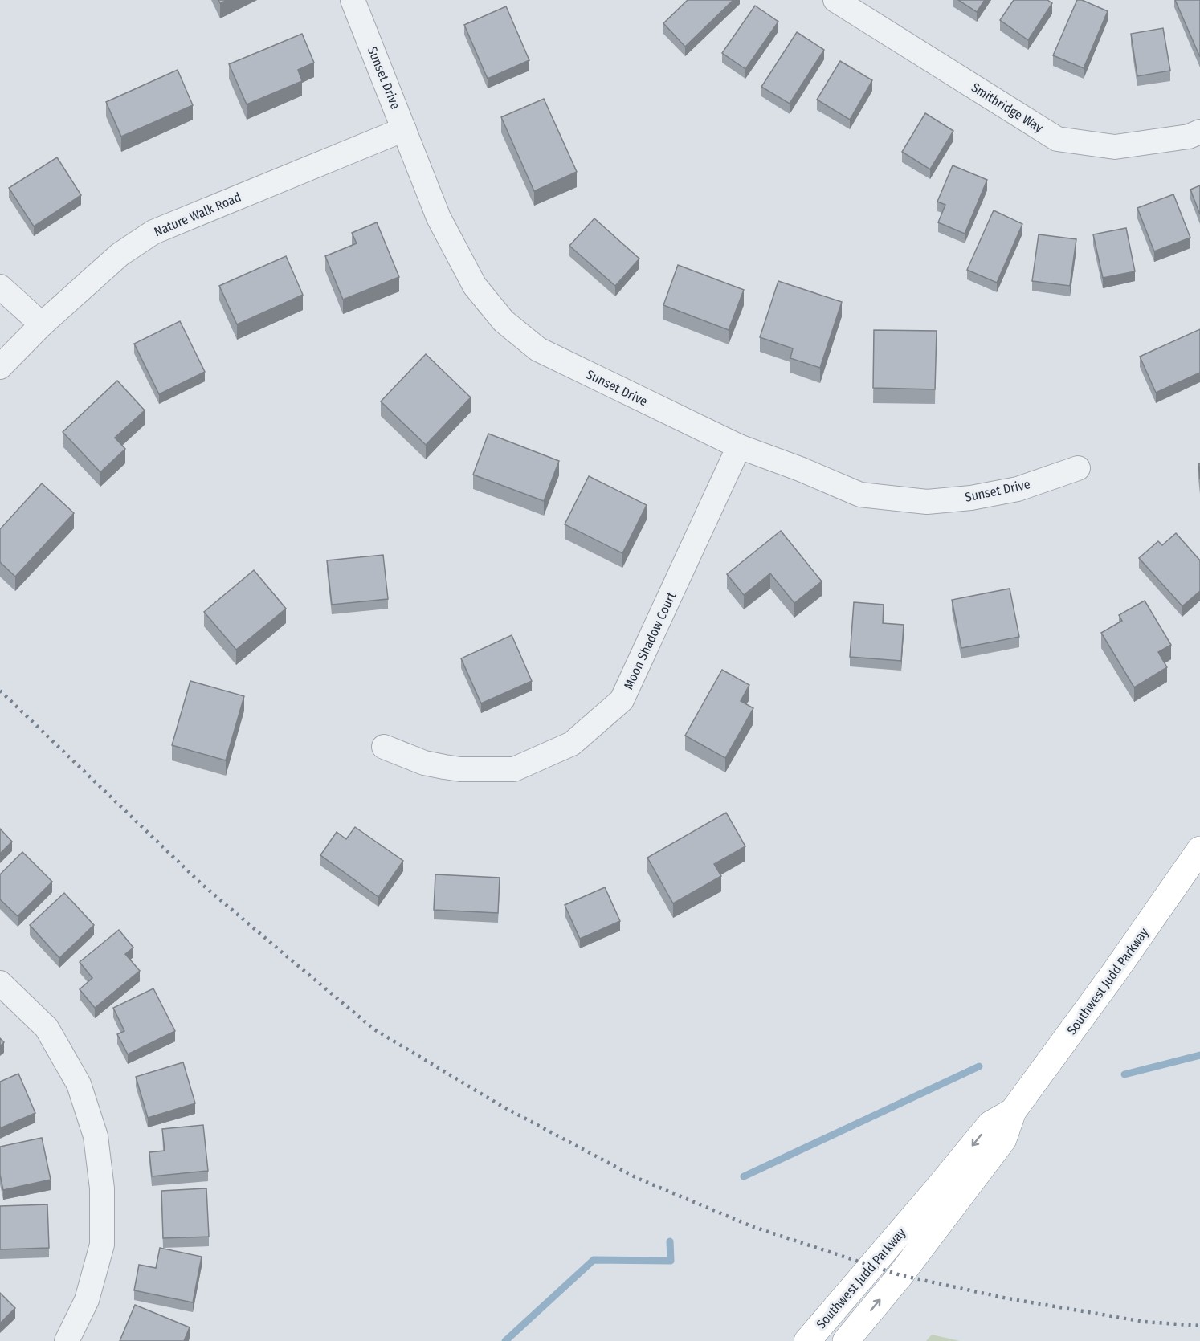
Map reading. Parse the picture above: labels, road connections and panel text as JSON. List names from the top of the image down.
{
  "streets": {
    "highway": ["Southwest Judd Parkway"],
    "street": [
      "Sunset Drive",
      "Smithridge Way",
      "Nature Walk Road",
      "Moon Shadow Court"
    ]
  },
  "crossings": [
    ["Sunset Drive", "Nature Walk Road"],
    ["Sunset Drive", "Moon Shadow Court"]
  ]
}
